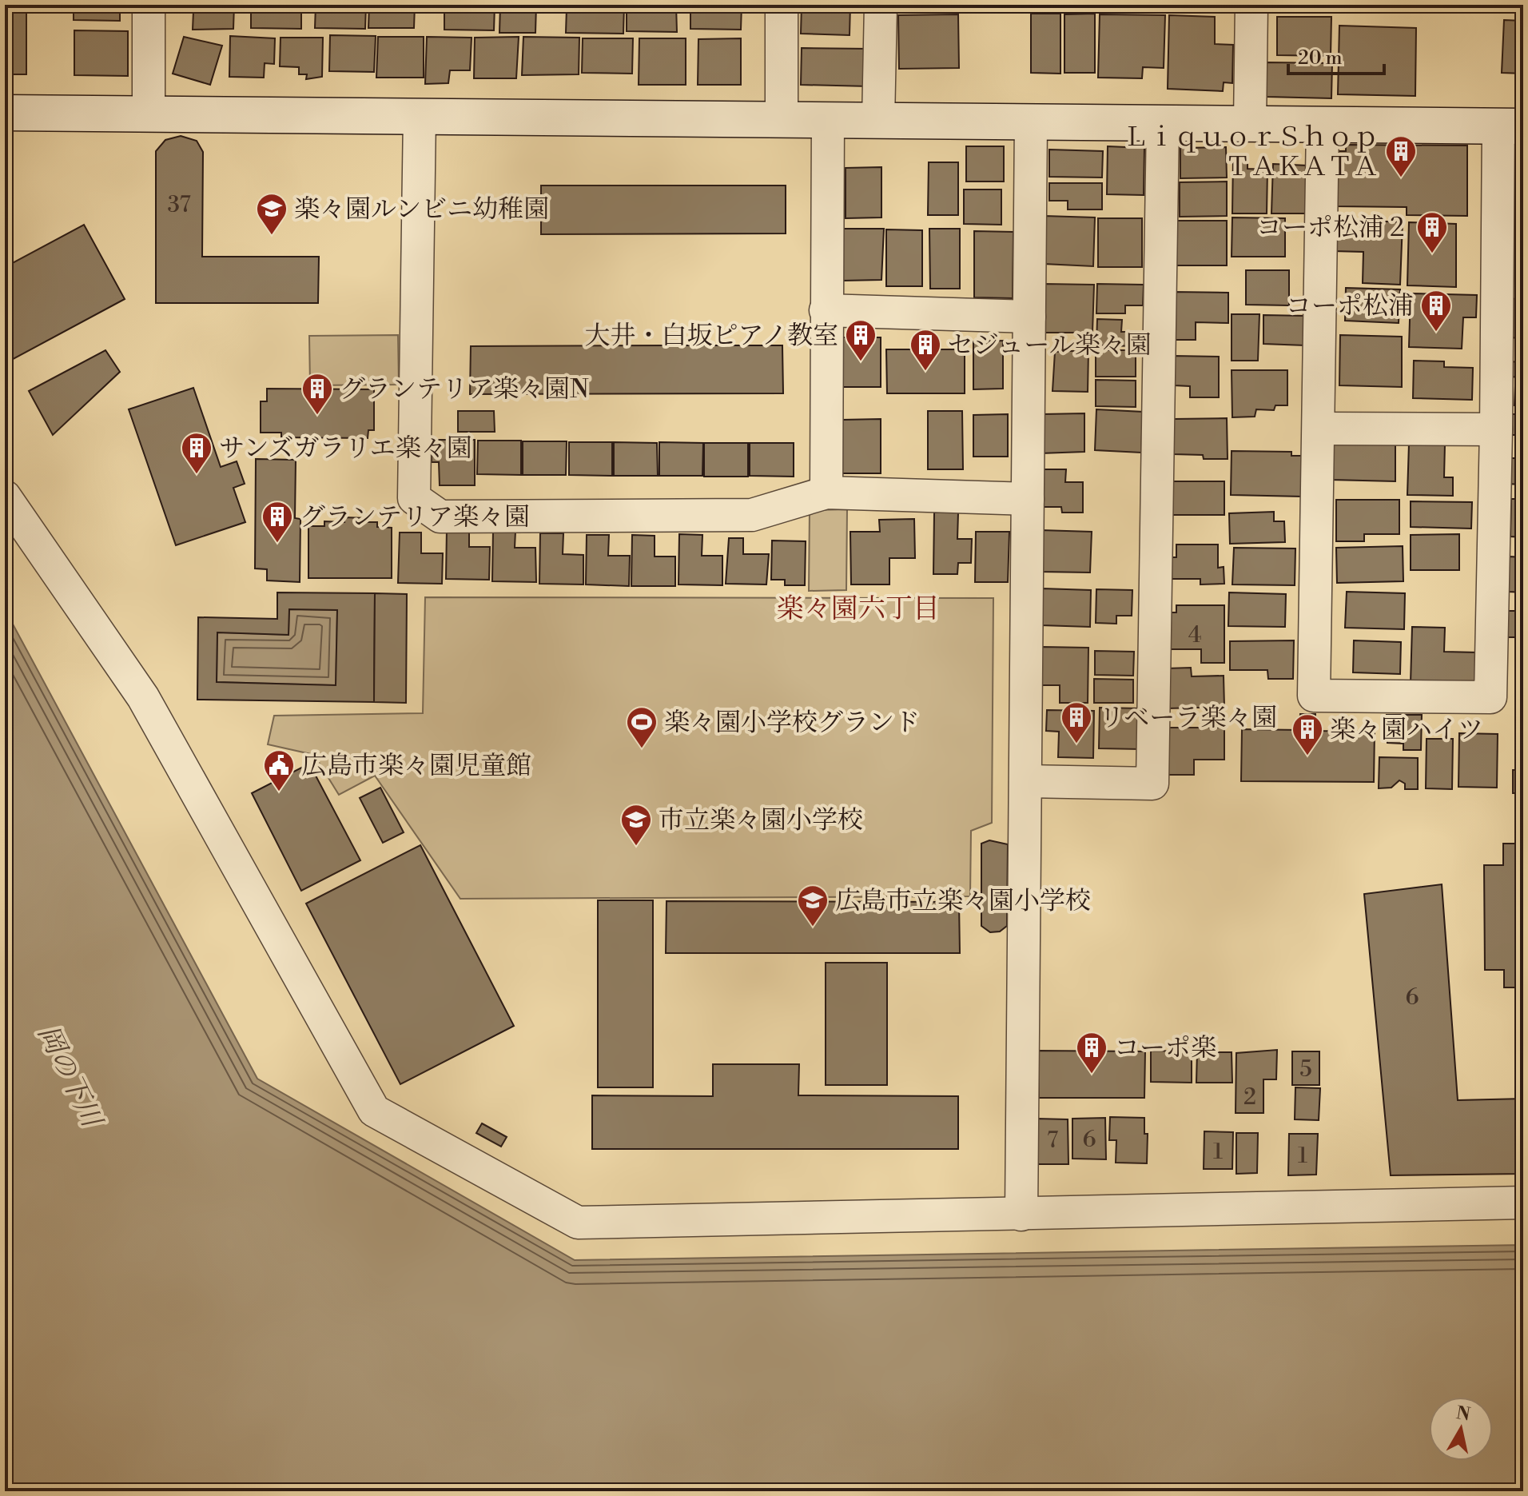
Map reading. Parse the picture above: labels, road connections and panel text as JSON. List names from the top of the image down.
{
  "districts": ["楽々園六丁目"],
  "water": ["岡の下川"],
  "places": {
    "building": [
      "ＬｉｑｕｏｒＳｈｏｐ ＴＡＫＡＴＡ",
      "コーポ松浦２",
      "コーポ松浦",
      "大井・白坂ピアノ教室",
      "セジュール楽々園",
      "グランテリア楽々園N",
      "サンズガラリエ楽々園",
      "グランテリア楽々園",
      "リベーラ楽々園",
      "楽々園ハイツ",
      "コーポ楽"
    ],
    "school or university": ["楽々園ルンビニ幼稚園", "市立楽々園小学校", "広島市立楽々園小学校"],
    "sports": ["楽々園小学校グランド"],
    "public building": ["広島市楽々園児童館"]
  },
  "house_numbers": [
    "37",
    "4",
    "6",
    "5",
    "2",
    "6",
    "7",
    "1",
    "1"
  ],
  "scale_bar": "20 m",
  "north": "top"
}
